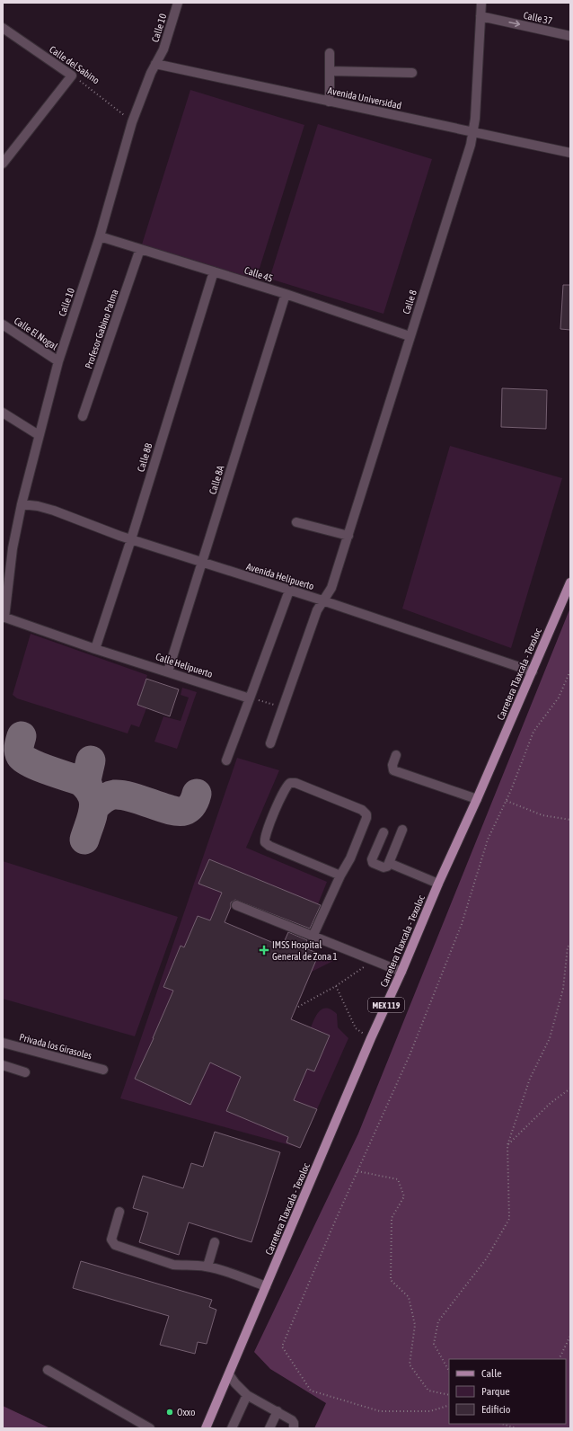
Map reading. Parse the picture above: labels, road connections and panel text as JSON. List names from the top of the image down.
{
  "streets": {
    "main road": ["Carretera Tlaxcala - Texoloc", "MEX 119"],
    "street": [
      "Calle 37",
      "Calle 10",
      "Calle del Sabino",
      "Avenida Universidad",
      "Calle 45",
      "Calle 8",
      "Profesor Gabino Palma",
      "Calle El Nogal",
      "Calle 8B",
      "Calle 8A",
      "Avenida Helipuerto",
      "Calle Helipuerto",
      "Privada los Girasoles"
    ]
  },
  "crossings": [
    ["Calle 37", "Calle 8"],
    ["Calle 10", "Calle del Sabino"],
    ["Calle 10", "Avenida Universidad"],
    ["Calle 10", "Calle 45"],
    ["Calle 10", "Calle El Nogal"],
    ["Calle 10", "Avenida Helipuerto"],
    ["Calle 10", "Calle Helipuerto"],
    ["Avenida Universidad", "Calle 8"],
    ["Calle 45", "Calle 8"],
    ["Calle 45", "Profesor Gabino Palma"],
    ["Calle 45", "Calle 8B"],
    ["Calle 45", "Calle 8A"],
    ["Calle 8", "Avenida Helipuerto"],
    ["Calle 8B", "Avenida Helipuerto"],
    ["Calle 8B", "Calle Helipuerto"],
    ["Calle 8A", "Avenida Helipuerto"],
    ["Calle 8A", "Calle Helipuerto"],
    ["Avenida Helipuerto", "Carretera Tlaxcala - Texoloc"]
  ],
  "one_way": ["Calle 37"],
  "places": {
    "health": ["IMSS Hospital General de Zona 1"],
    "other": ["Oxxo"]
  },
  "legend": ["Calle", "Parque", "Edificio"]
}
